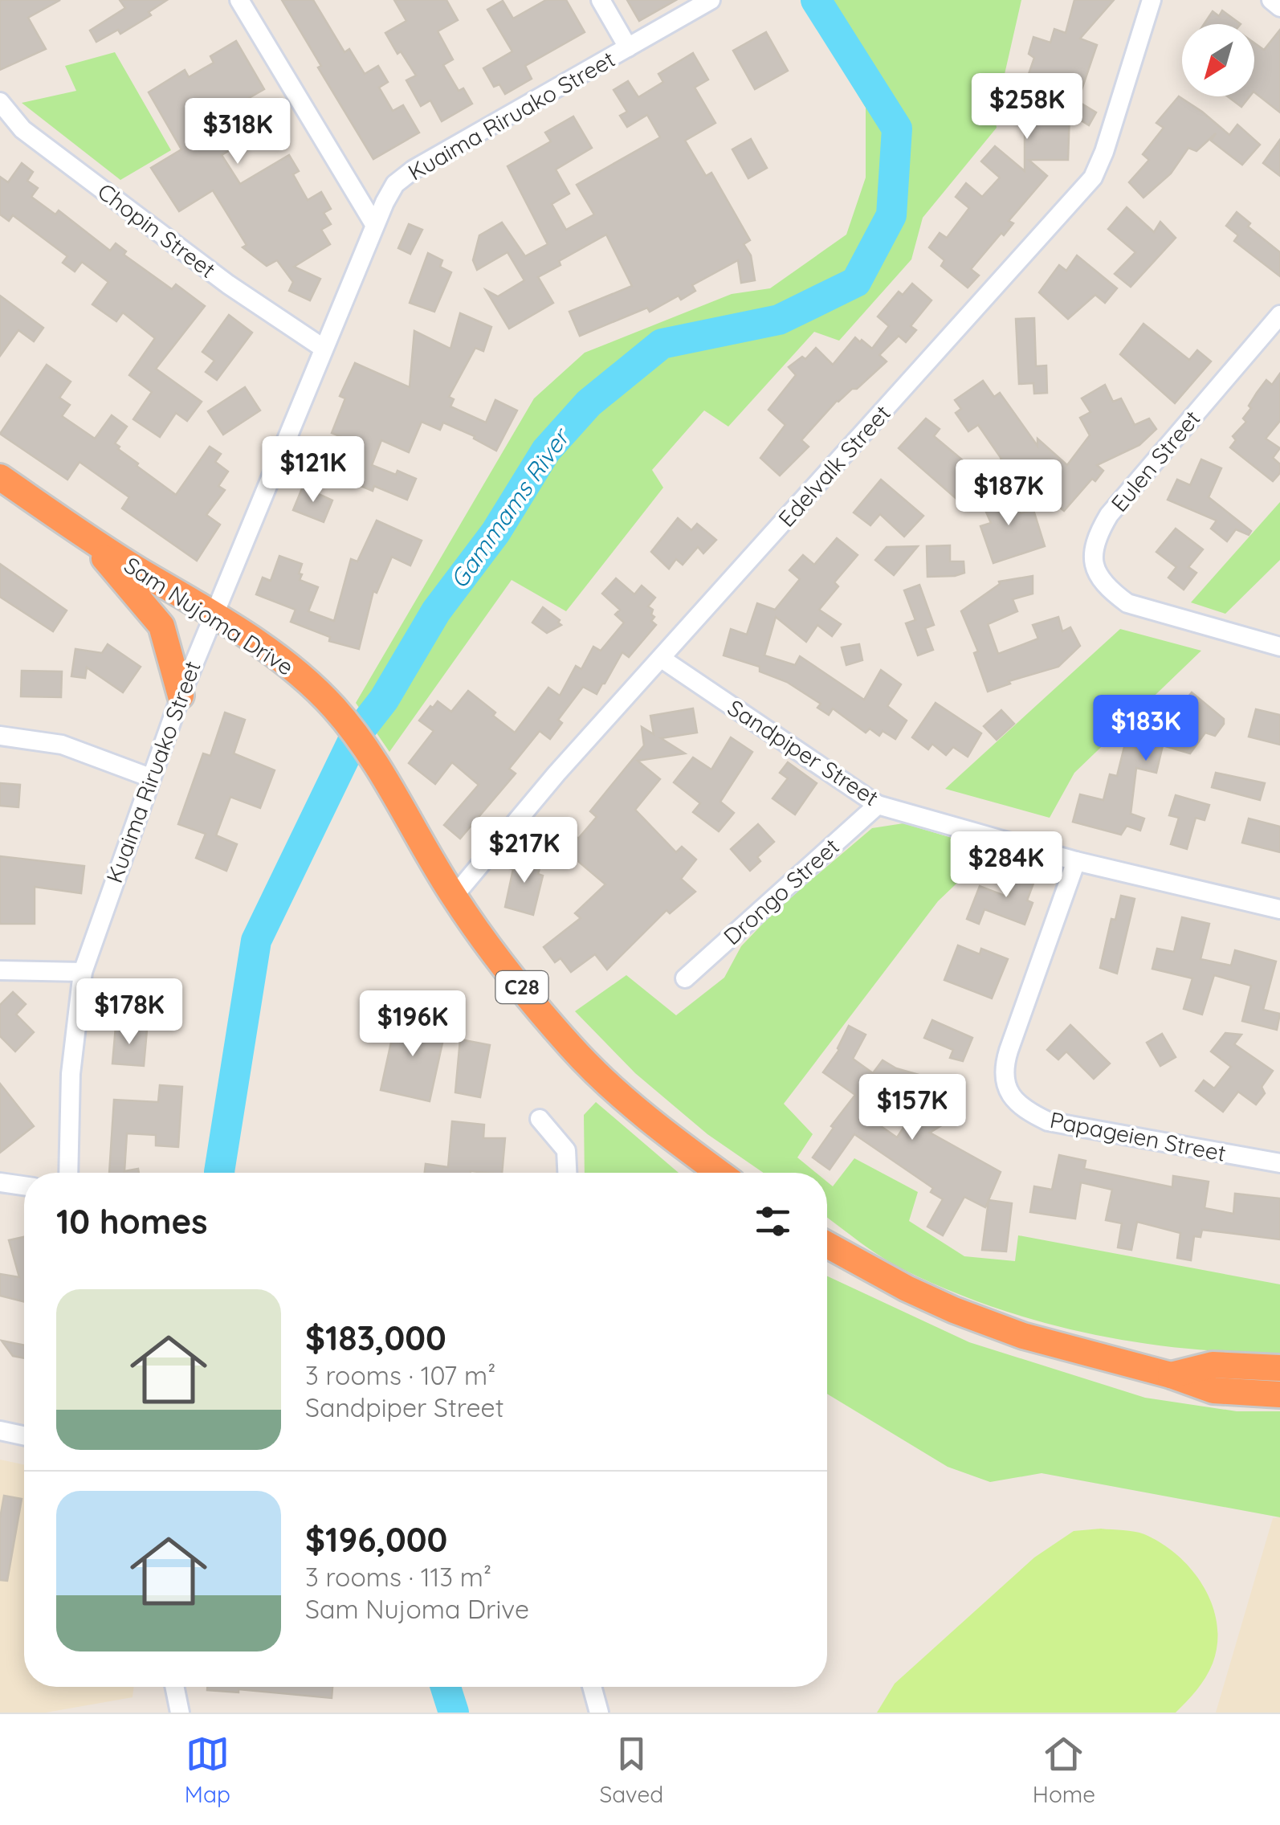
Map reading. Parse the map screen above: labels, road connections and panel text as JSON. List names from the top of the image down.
{
  "streets": {
    "highway": ["Sam Nujoma Drive", "C28"],
    "street": [
      "Kuaima Riruako Street",
      "Chopin Street",
      "Eulen Street",
      "Edelvalk Street",
      "Sandpiper Street",
      "Drongo Street",
      "Papageien Street"
    ]
  },
  "crossings": [
    ["Kuaima Riruako Street", "Chopin Street"],
    ["Kuaima Riruako Street", "Sam Nujoma Drive"],
    ["Edelvalk Street", "Sam Nujoma Drive"],
    ["Edelvalk Street", "Sandpiper Street"],
    ["Sandpiper Street", "Drongo Street"],
    ["Sandpiper Street", "Papageien Street"]
  ],
  "water": ["Gammams River"],
  "north": "bottom left",
  "page": {
    "price": [
      "$258K",
      "$318K",
      "$121K",
      "$187K",
      "$183K",
      "$217K",
      "$284K",
      "$178K",
      "$196K",
      "$157K"
    ],
    "heading": "10 homes",
    "list": [
      {
        "name": "$183,000",
        "note": "3 rooms · 107 m² · Sandpiper Street"
      },
      {
        "name": "$196,000",
        "note": "3 rooms · 113 m² · Sam Nujoma Drive"
      }
    ],
    "tabs": ["Map", "Saved", "Home"]
  }
}
